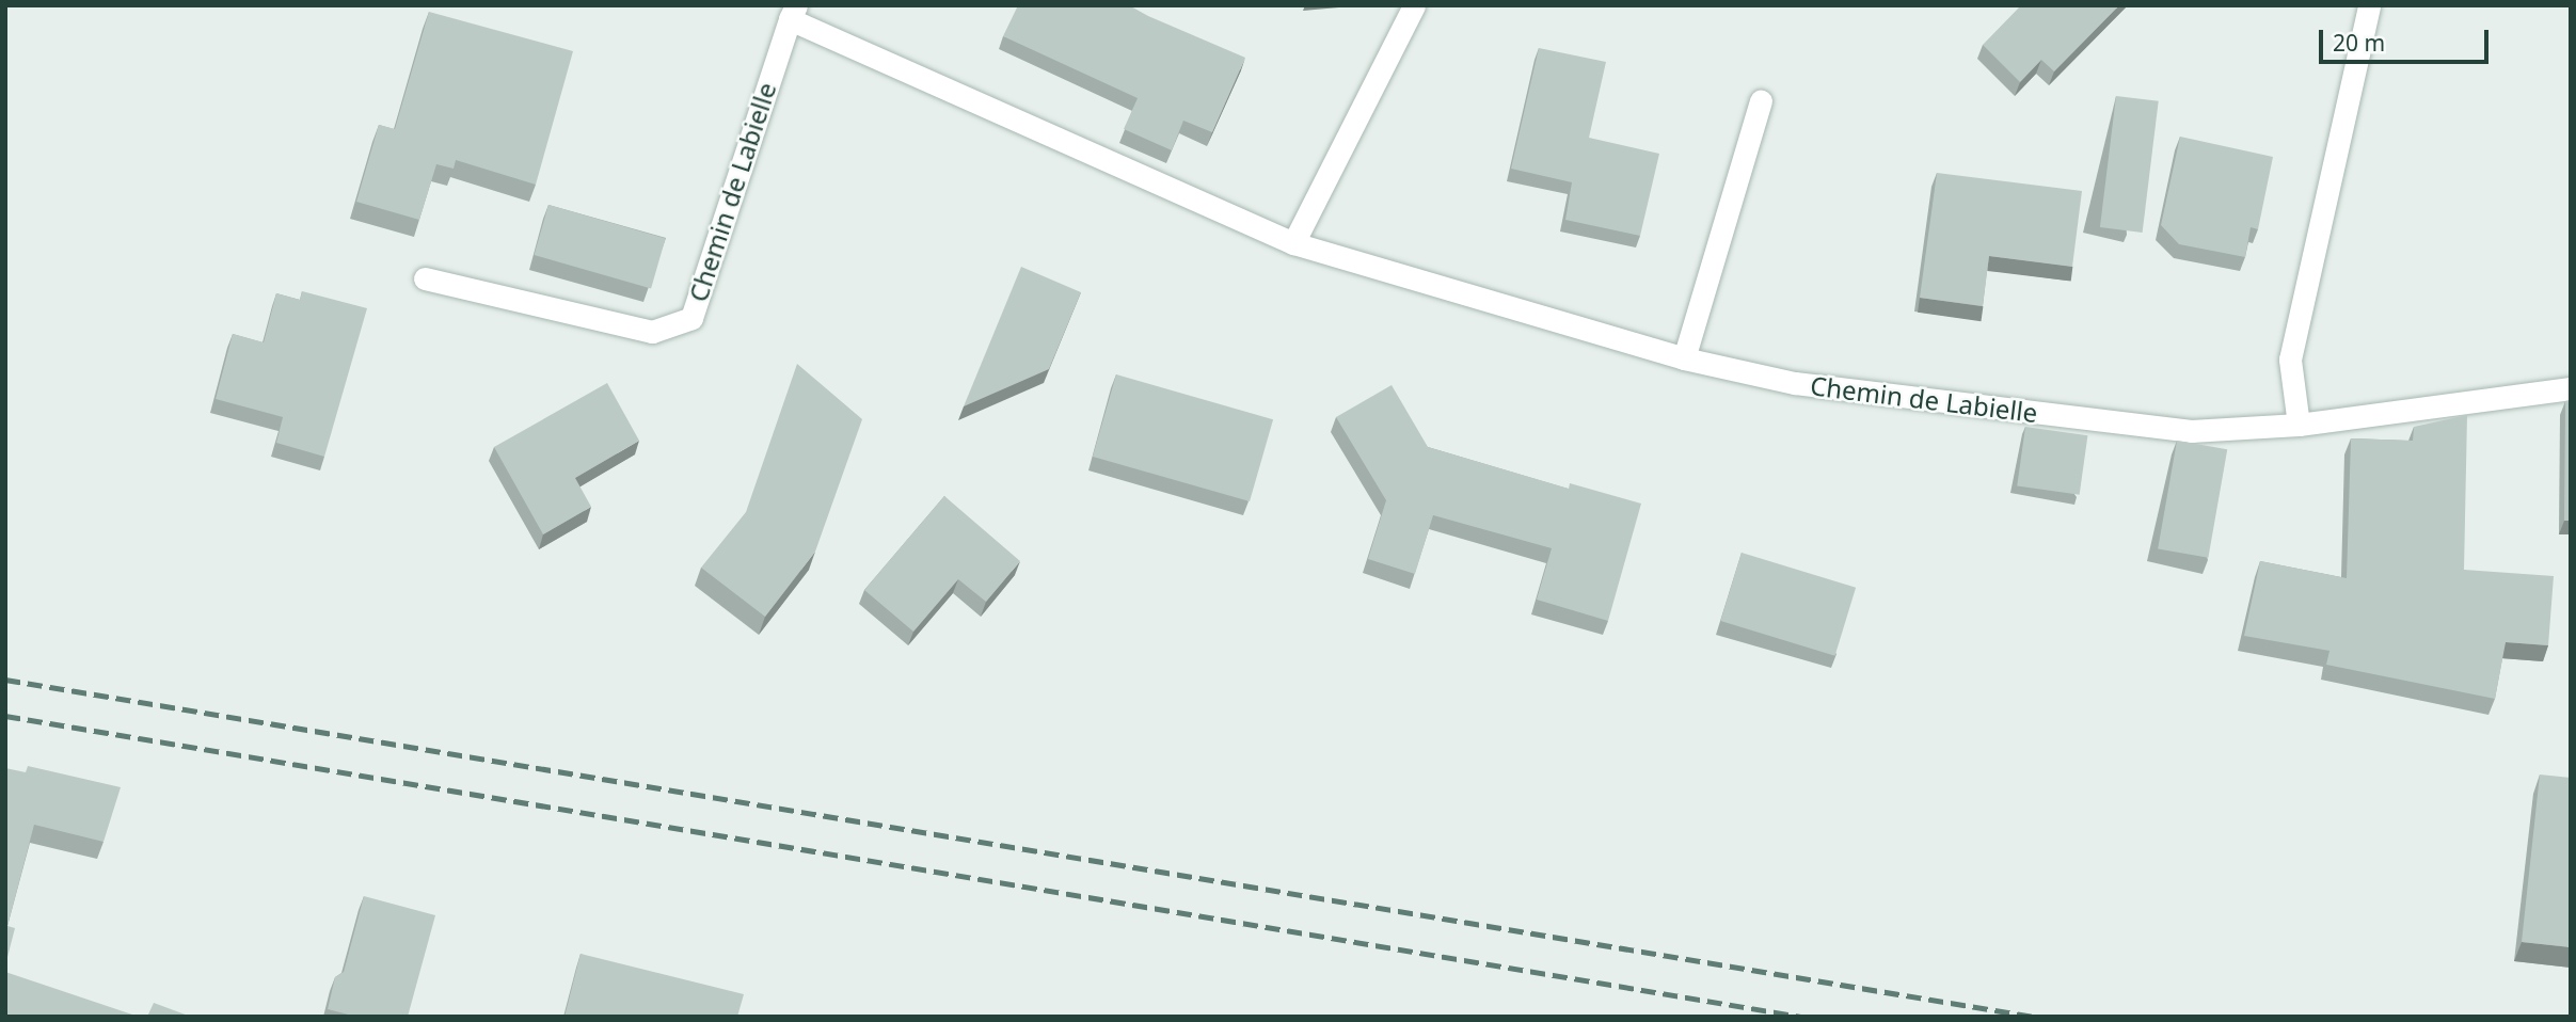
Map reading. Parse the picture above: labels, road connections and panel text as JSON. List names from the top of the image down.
{
  "streets": {
    "street": ["Chemin de Labielle"]
  },
  "scale_bar": "20 m"
}
